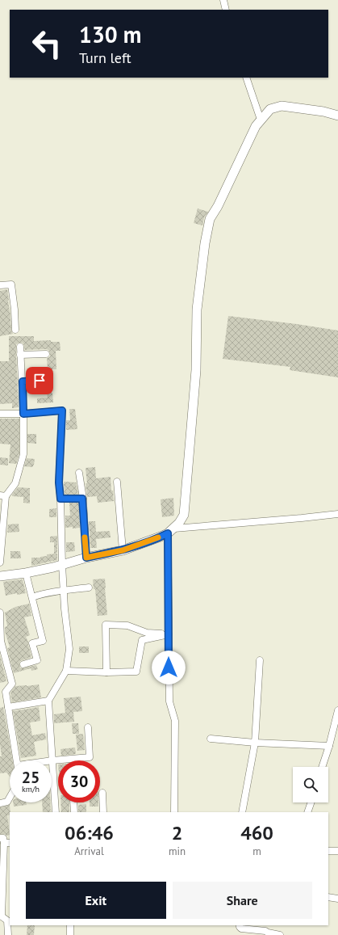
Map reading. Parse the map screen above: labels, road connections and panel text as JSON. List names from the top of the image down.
{
  "page": {
    "turn": ["130 m", "Turn left"],
    "speed": "25 km/h",
    "limit": "30",
    "eta": [
      "06:46",
      "Arrival",
      "2",
      "min",
      "460",
      "m"
    ],
    "buttons": ["Exit", "Share"]
  }
}
